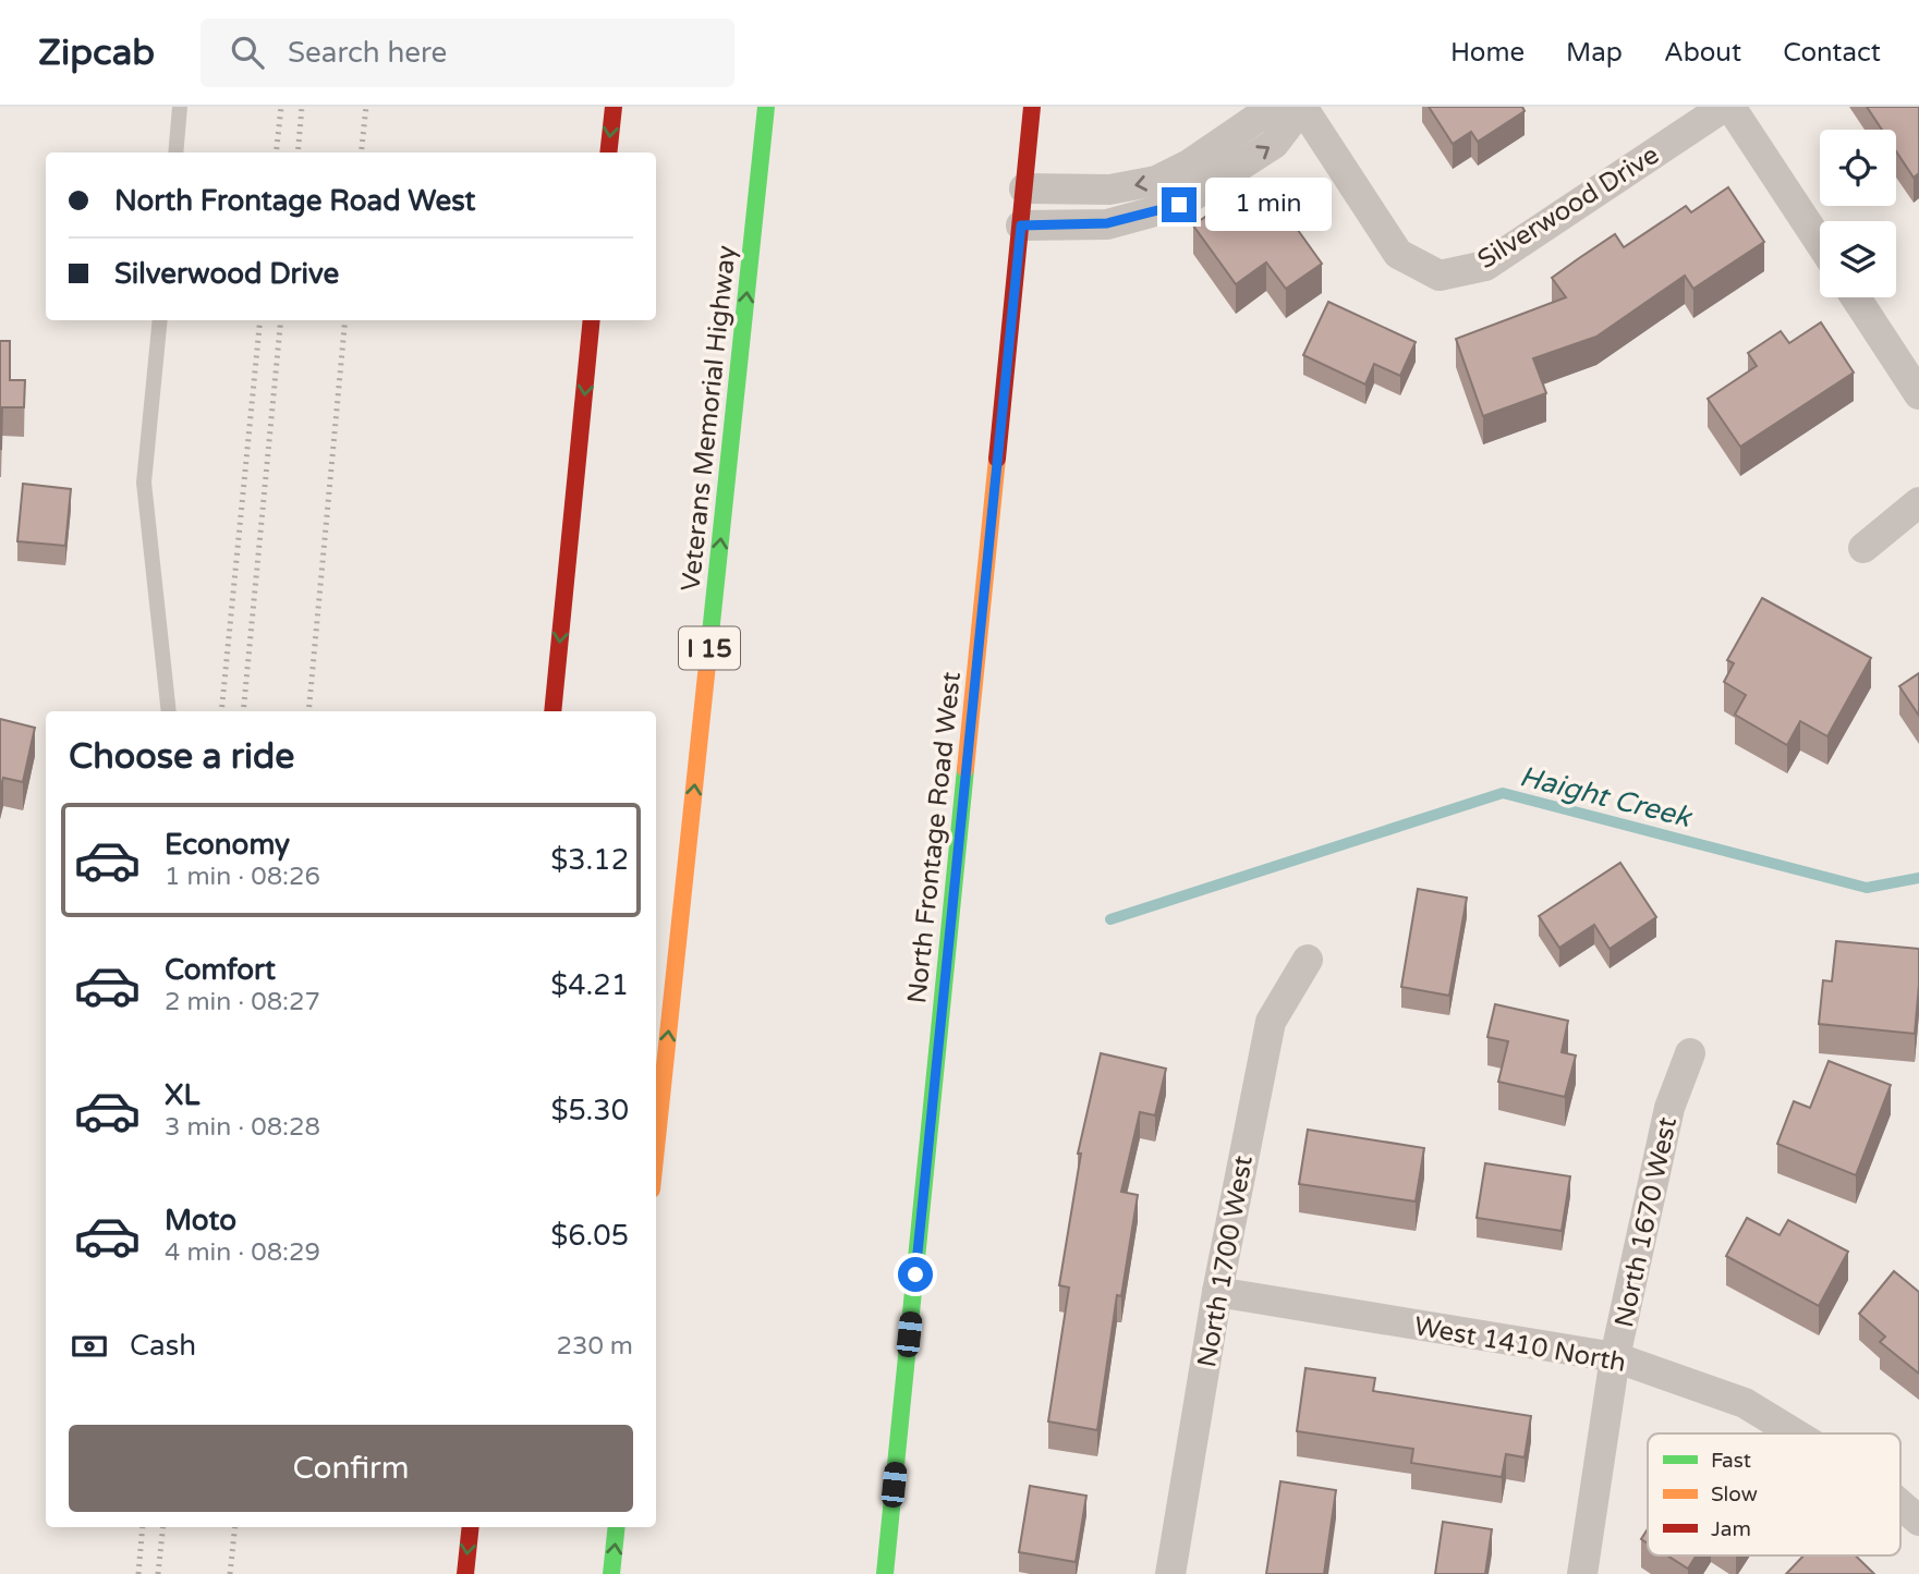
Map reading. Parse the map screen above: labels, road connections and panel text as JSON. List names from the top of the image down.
{
  "streets": {
    "main road": ["Veterans Memorial Highway", "I 15", "North Frontage Road West"],
    "street": [
      "Silverwood Drive",
      "North 1670 West",
      "North 1700 West",
      "West 1410 North"
    ]
  },
  "crossings": [
    ["North 1670 West", "West 1410 North"],
    ["North 1700 West", "West 1410 North"]
  ],
  "water": ["Haight Creek"],
  "legend": ["Fast", "Slow", "Jam"],
  "page": {
    "header": "Zipcab",
    "search": "Search here",
    "nav": [
      "Home",
      "Map",
      "About",
      "Contact"
    ],
    "banner": ["North Frontage Road West", "Silverwood Drive"],
    "bubble": "1 min",
    "heading": "Choose a ride",
    "list": [
      {
        "name": "Economy",
        "note": "1 min · 08:26",
        "value": "$3.12"
      },
      {
        "name": "Comfort",
        "note": "2 min · 08:27",
        "value": "$4.21"
      },
      {
        "name": "XL",
        "note": "3 min · 08:28",
        "value": "$5.30"
      },
      {
        "name": "Moto",
        "note": "4 min · 08:29",
        "value": "$6.05"
      }
    ],
    "pay": ["Cash", "230 m"],
    "buttons": "Confirm"
  }
}
